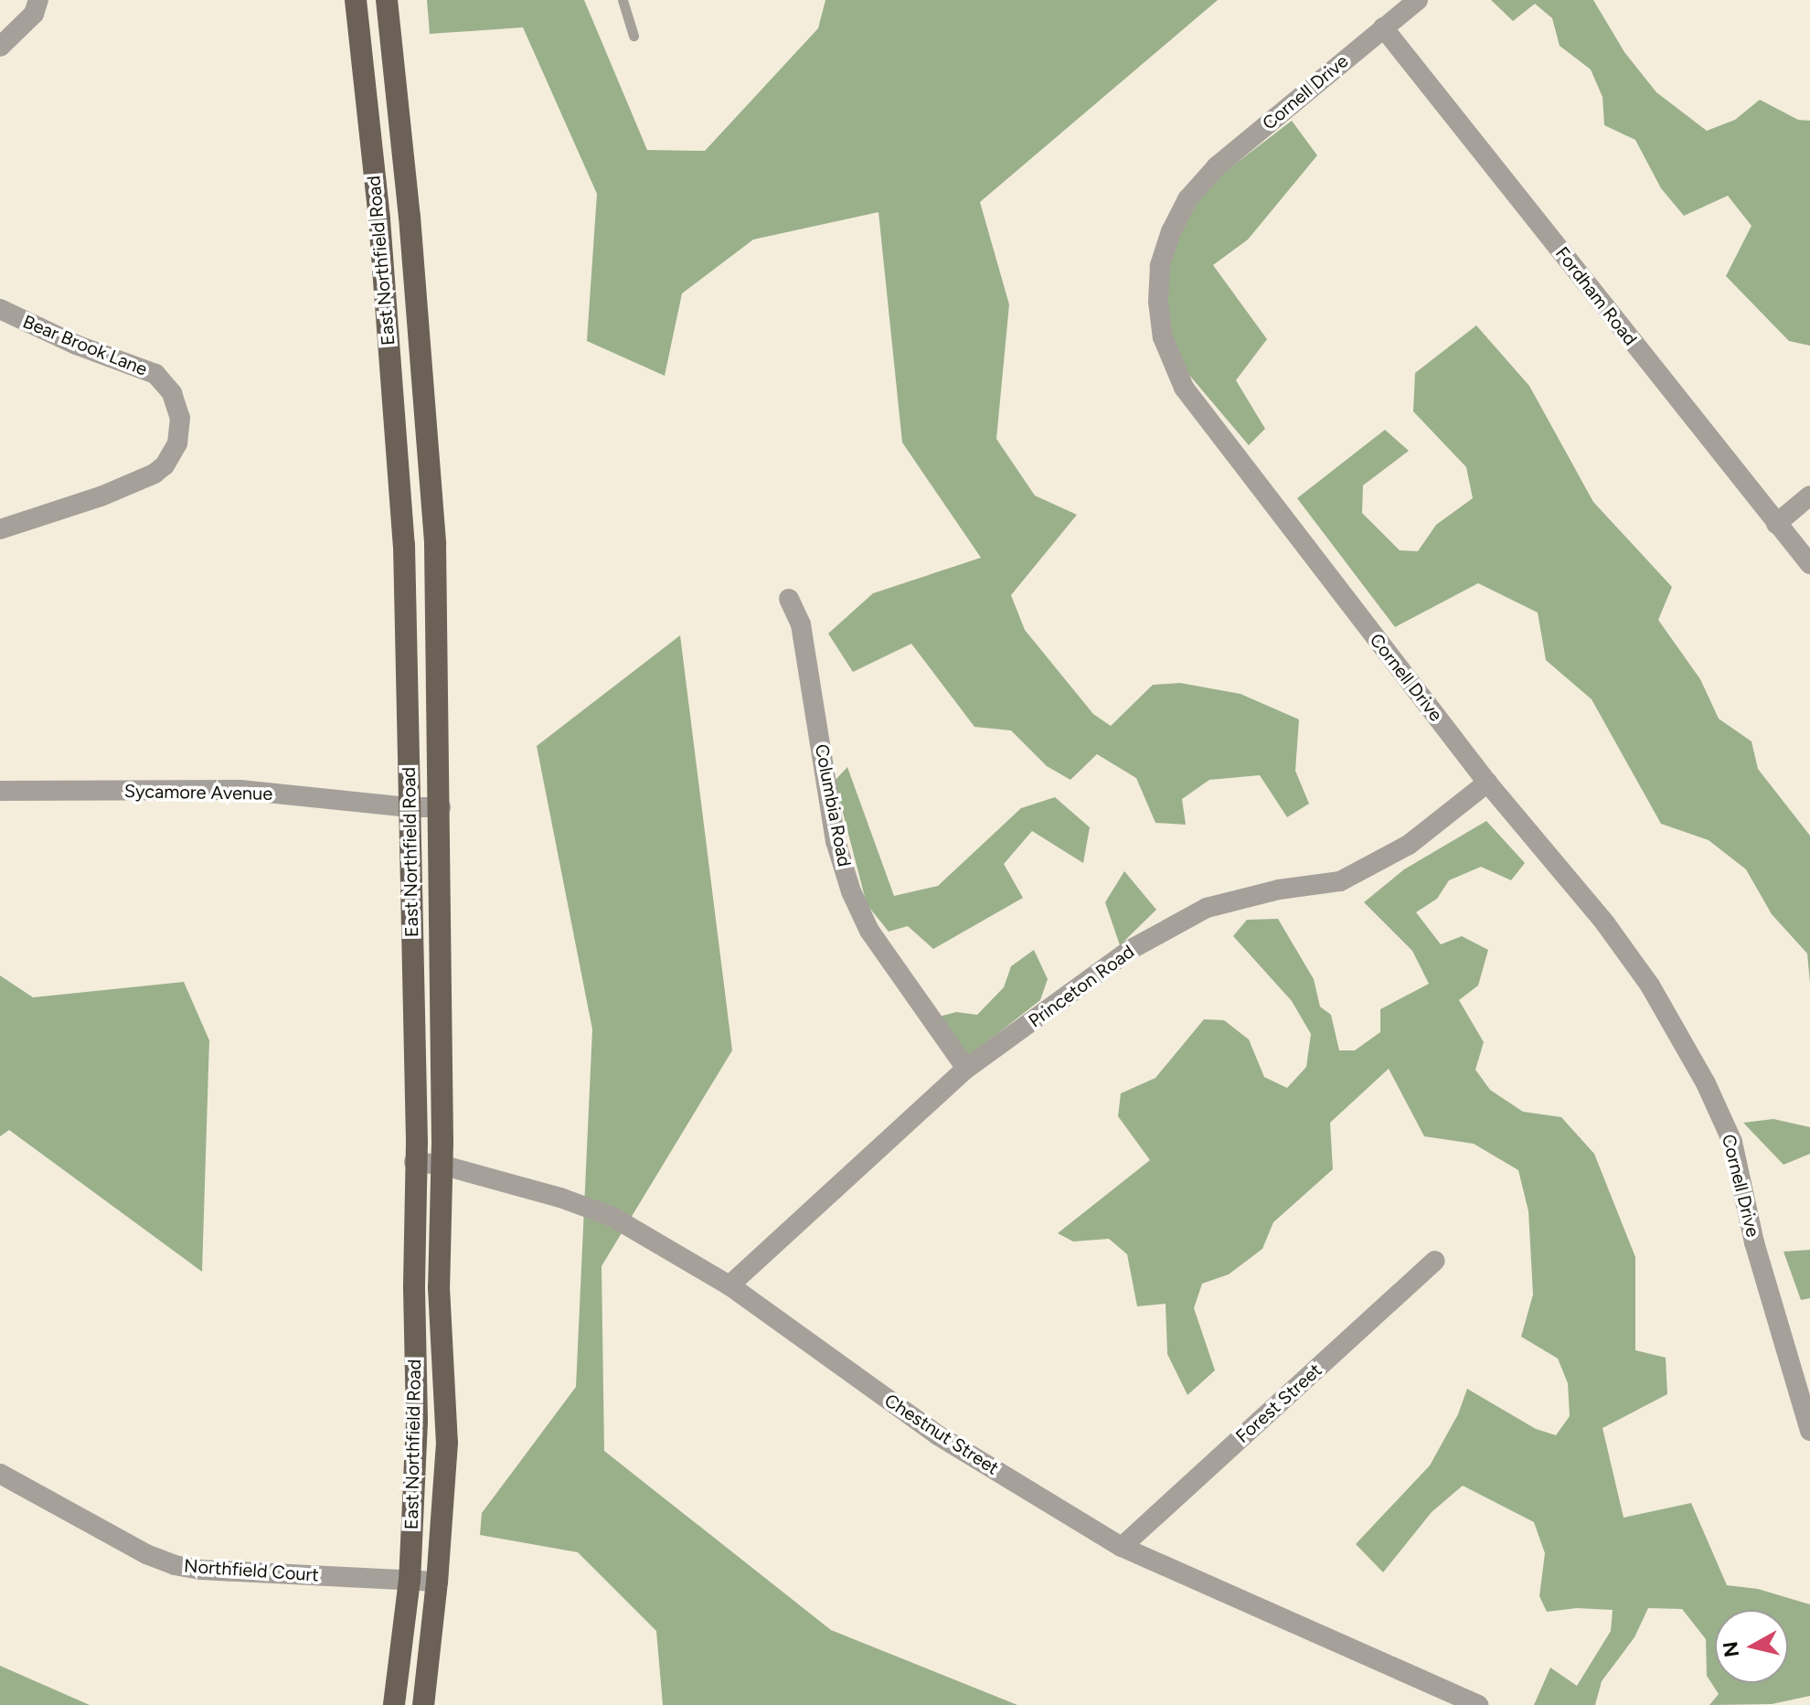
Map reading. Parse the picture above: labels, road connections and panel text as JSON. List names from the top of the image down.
{
  "streets": {
    "main road": ["East Northfield Road"],
    "street": [
      "Cornell Drive",
      "Fordham Road",
      "Bear Brook Lane",
      "Sycamore Avenue",
      "Columbia Road",
      "Princeton Road",
      "Forest Street",
      "Chestnut Street",
      "Northfield Court"
    ]
  },
  "crossings": [
    ["Cornell Drive", "Fordham Road"],
    ["Cornell Drive", "Princeton Road"],
    ["East Northfield Road", "Sycamore Avenue"],
    ["East Northfield Road", "Chestnut Street"],
    ["East Northfield Road", "Northfield Court"],
    ["Columbia Road", "Princeton Road"],
    ["Princeton Road", "Chestnut Street"],
    ["Forest Street", "Chestnut Street"]
  ],
  "north": "left"
}
